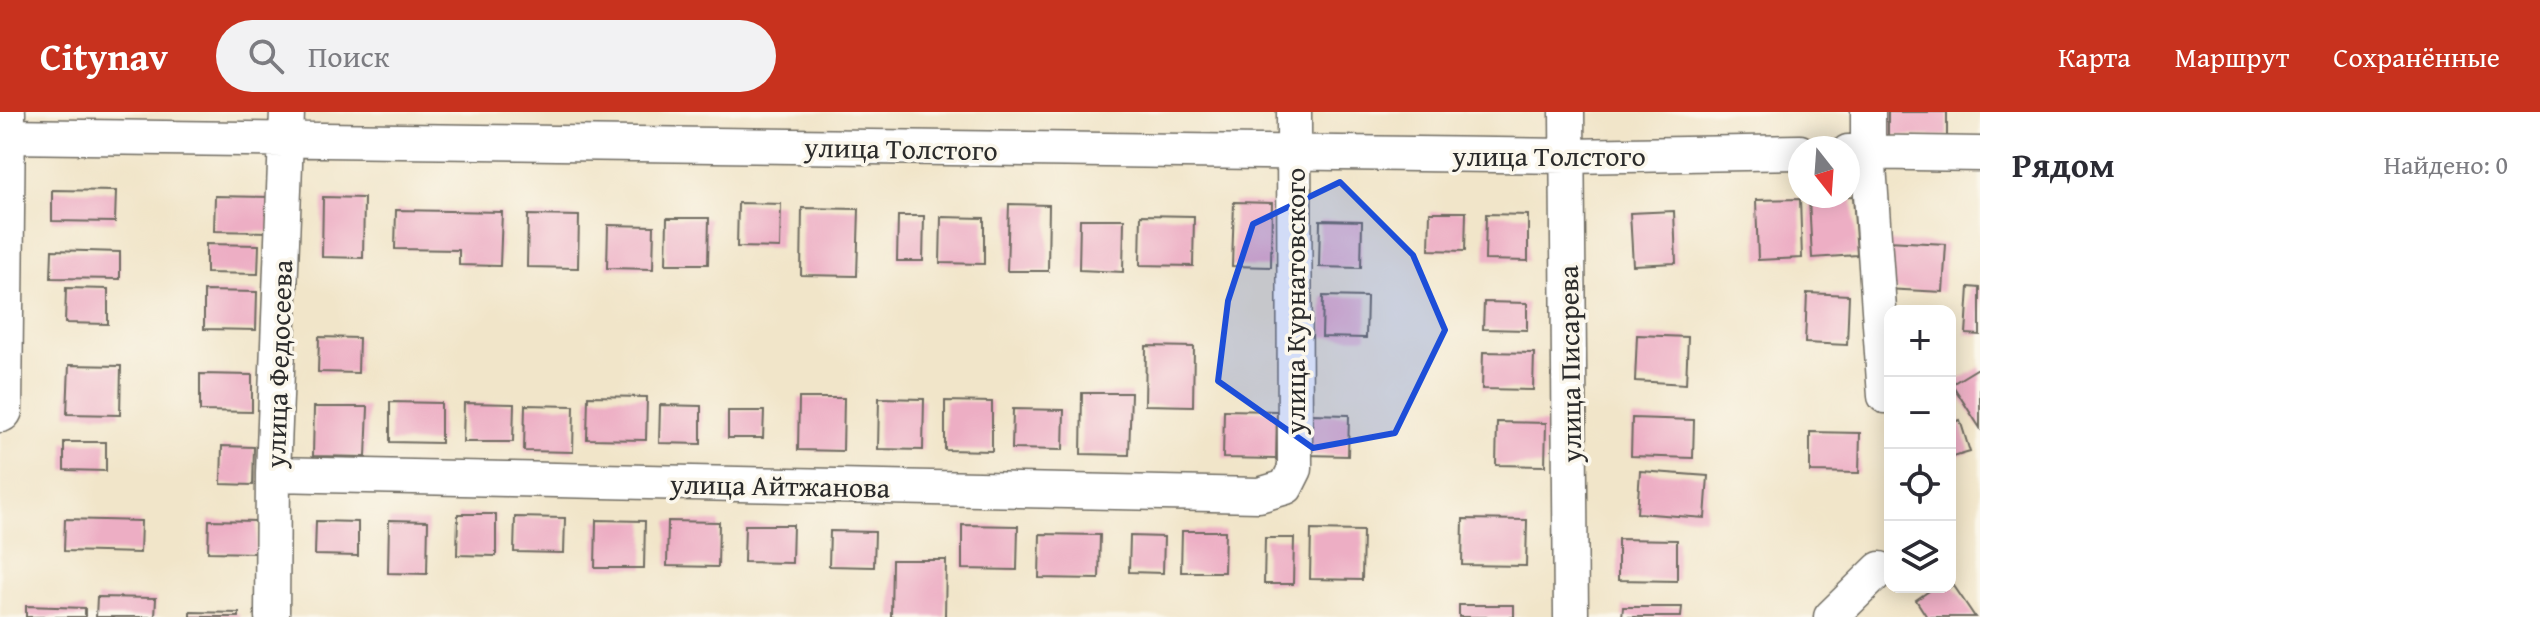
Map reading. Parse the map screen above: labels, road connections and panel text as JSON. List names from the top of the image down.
{
  "streets": {
    "street": [
      "улица Толстого",
      "улица Курнатовского",
      "улица Федосеева",
      "улица Писарева",
      "улица Айтжанова"
    ]
  },
  "crossings": [
    ["улица Толстого", "улица Курнатовского"],
    ["улица Толстого", "улица Федосеева"],
    ["улица Толстого", "улица Писарева"],
    ["улица Курнатовского", "улица Айтжанова"],
    ["улица Федосеева", "улица Айтжанова"]
  ],
  "north": "bottom",
  "page": {
    "header": "Citynav",
    "search": "Поиск",
    "nav": ["Карта", "Маршрут", "Сохранённые"],
    "heading": ["Рядом", "Найдено: 0"],
    "map_buttons": ["+", "−"]
  }
}
